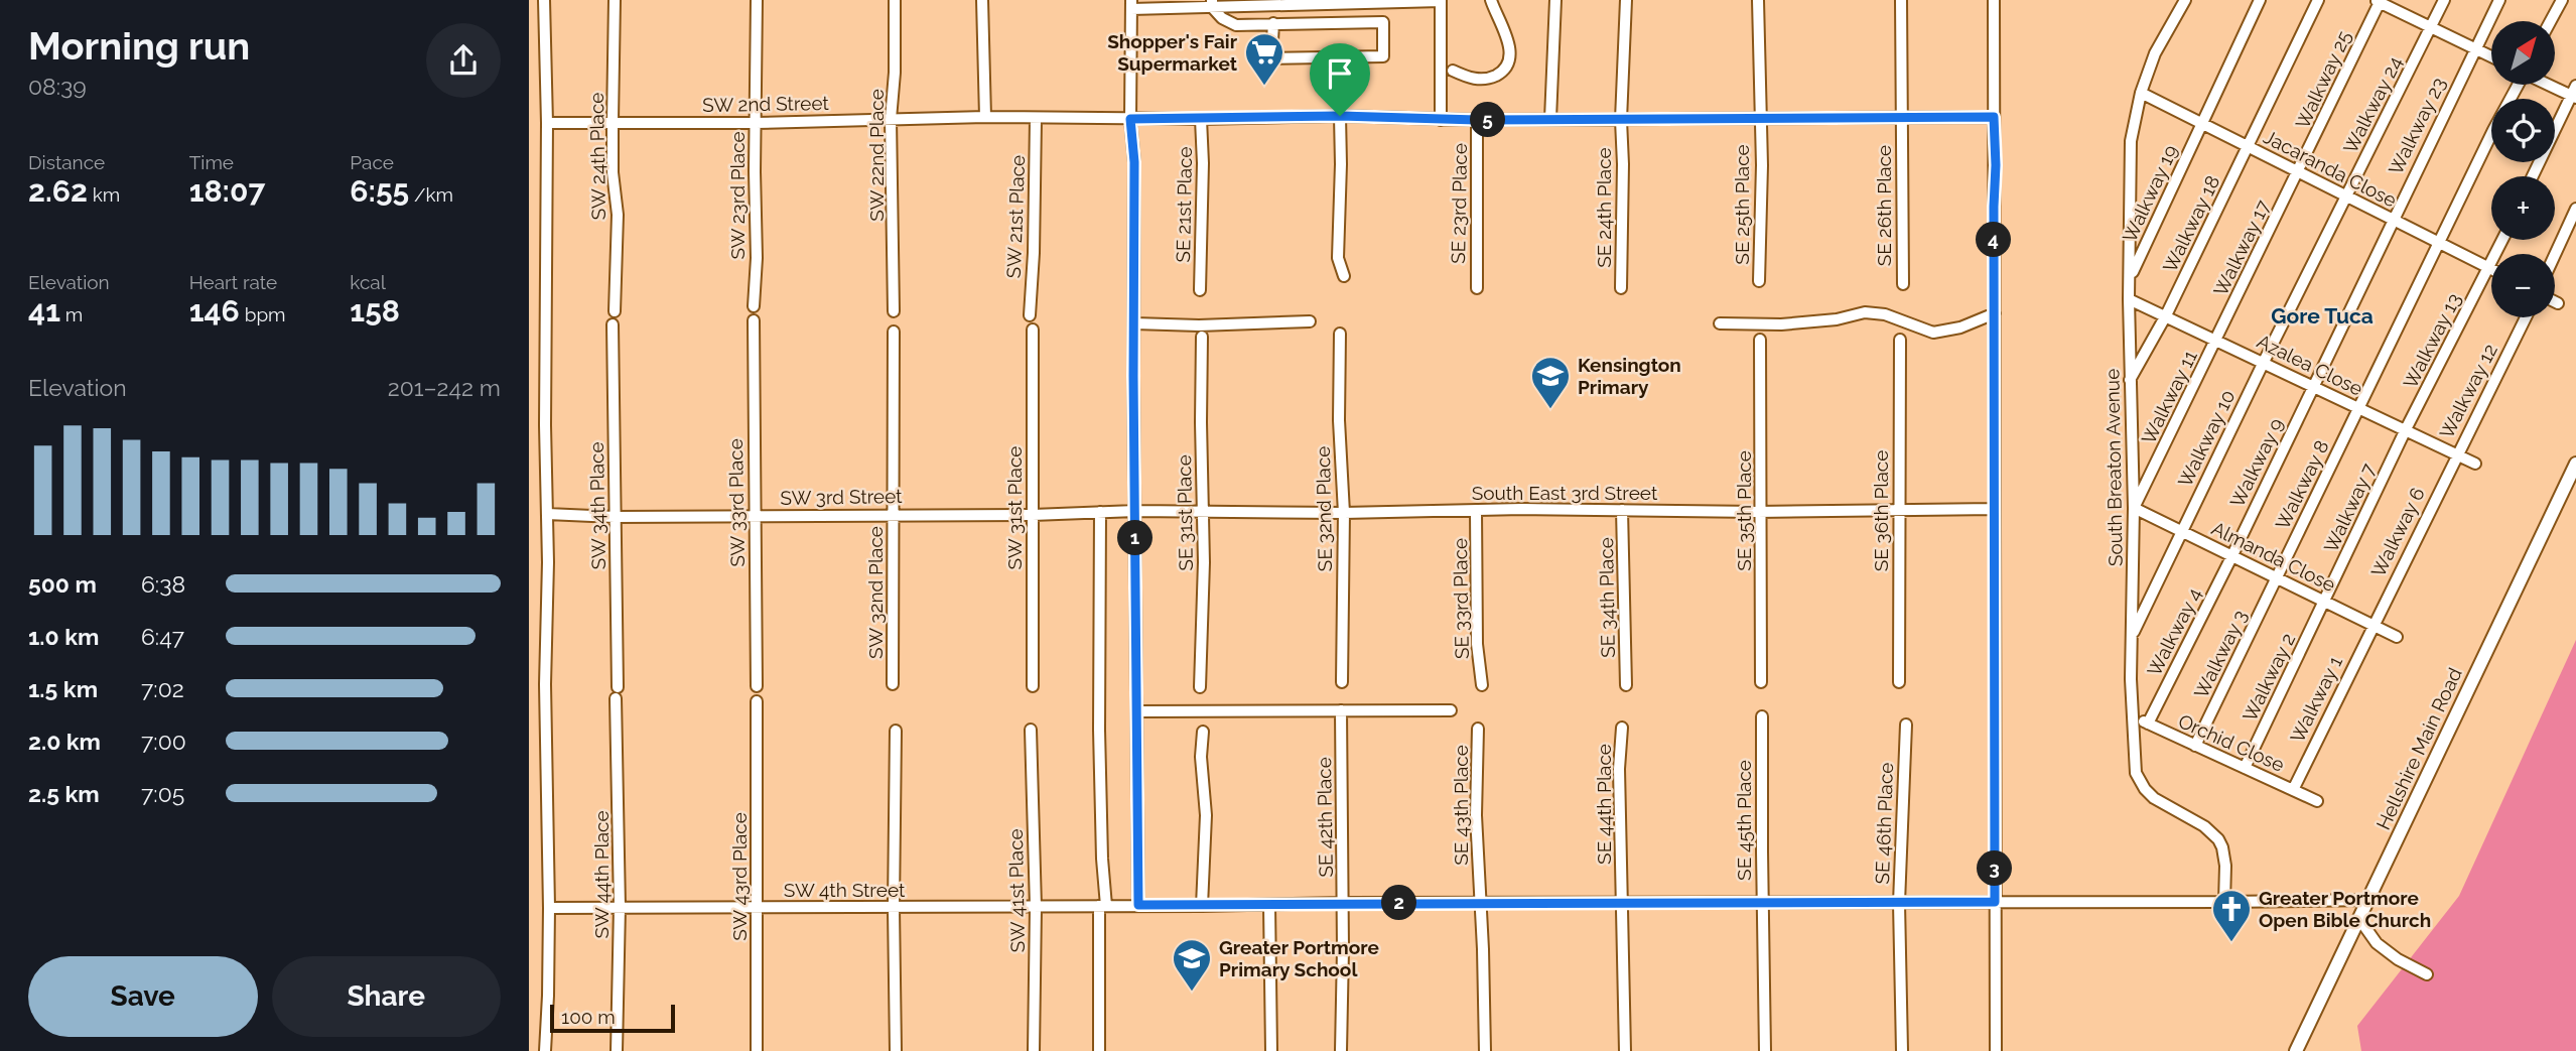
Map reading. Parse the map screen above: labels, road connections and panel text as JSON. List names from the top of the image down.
{
  "streets": {
    "main road": ["Hellshire Main Road"],
    "street": [
      "Walkway 25",
      "SW 2nd Street",
      "Walkway 24",
      "Walkway 23",
      "SW 22nd Place",
      "SW 24th Place",
      "Jacaranda Close",
      "Walkway 19",
      "SW 23rd Place",
      "SE 23rd Place",
      "SE 21st Place",
      "SE 25th Place",
      "SE 26th Place",
      "SE 24th Place",
      "SW 21st Place",
      "Walkway 18",
      "Walkway 17",
      "Walkway 13",
      "Azalea Close",
      "Walkway 12",
      "Walkway 11",
      "Walkway 10",
      "Walkway 9",
      "South Breaton Avenue",
      "Walkway 8",
      "South East 3rd Street",
      "SW 3rd Street",
      "SW 33rd Place",
      "SW 34th Place",
      "SW 31st Place",
      "Walkway 7",
      "SE 32nd Place",
      "SE 35th Place",
      "SE 36th Place",
      "SE 31st Place",
      "Walkway 6",
      "Almanda Close",
      "SW 32nd Place",
      "SE 34th Place",
      "SE 33rd Place",
      "Walkway 4",
      "Walkway 3",
      "Walkway 2",
      "Walkway 1",
      "Orchid Close",
      "SE 44th Place",
      "SE 43th Place",
      "SE 42th Place",
      "SE 45th Place",
      "SE 46th Place",
      "SW 44th Place",
      "SW 43rd Place",
      "SW 4th Street",
      "SW 41st Place"
    ]
  },
  "crossings": [
    ["Walkway 25", "Jacaranda Close"],
    ["Walkway 25", "Walkway 17"],
    ["SW 2nd Street", "SW 22nd Place"],
    ["SW 2nd Street", "SW 24th Place"],
    ["SW 2nd Street", "SW 23rd Place"],
    ["SW 2nd Street", "SE 23rd Place"],
    ["SW 2nd Street", "SE 21st Place"],
    ["SW 2nd Street", "SE 25th Place"],
    ["SW 2nd Street", "SE 26th Place"],
    ["SW 2nd Street", "SE 24th Place"],
    ["SW 2nd Street", "SW 21st Place"],
    ["Walkway 24", "Jacaranda Close"],
    ["Walkway 24", "Azalea Close"],
    ["Walkway 24", "Walkway 10"],
    ["Walkway 23", "Jacaranda Close"],
    ["Walkway 23", "Azalea Close"],
    ["Walkway 23", "Walkway 9"],
    ["Jacaranda Close", "Walkway 19"],
    ["Jacaranda Close", "Walkway 18"],
    ["Jacaranda Close", "Walkway 17"],
    ["Jacaranda Close", "Walkway 13"],
    ["Jacaranda Close", "South Breaton Avenue"],
    ["Jacaranda Close", "Walkway 8"],
    ["Walkway 19", "South Breaton Avenue"],
    ["Walkway 18", "Azalea Close"],
    ["Walkway 18", "South Breaton Avenue"],
    ["Walkway 17", "Azalea Close"],
    ["Walkway 17", "Walkway 11"],
    ["Walkway 13", "Azalea Close"],
    ["Walkway 13", "Walkway 7"],
    ["Azalea Close", "Walkway 12"],
    ["Azalea Close", "Walkway 11"],
    ["Azalea Close", "Walkway 10"],
    ["Azalea Close", "Walkway 9"],
    ["Azalea Close", "South Breaton Avenue"],
    ["Azalea Close", "Walkway 8"],
    ["Azalea Close", "Walkway 7"],
    ["Azalea Close", "Walkway 6"],
    ["Walkway 12", "Walkway 6"],
    ["Walkway 11", "South Breaton Avenue"],
    ["Walkway 11", "Almanda Close"],
    ["Walkway 10", "South Breaton Avenue"],
    ["Walkway 10", "Almanda Close"],
    ["Walkway 9", "Almanda Close"],
    ["Walkway 9", "Walkway 4"],
    ["South Breaton Avenue", "Almanda Close"],
    ["South Breaton Avenue", "Orchid Close"],
    ["South Breaton Avenue", "SW 4th Street"],
    ["Walkway 8", "Almanda Close"],
    ["Walkway 8", "Walkway 3"],
    ["South East 3rd Street", "SW 3rd Street"],
    ["South East 3rd Street", "SE 32nd Place"],
    ["South East 3rd Street", "SE 35th Place"],
    ["South East 3rd Street", "SE 36th Place"],
    ["South East 3rd Street", "SE 31st Place"],
    ["South East 3rd Street", "SE 34th Place"],
    ["South East 3rd Street", "SE 33rd Place"],
    ["SW 3rd Street", "SW 33rd Place"],
    ["SW 3rd Street", "SW 34th Place"],
    ["SW 3rd Street", "SW 31st Place"],
    ["SW 3rd Street", "SW 32nd Place"],
    ["SW 34th Place", "SW 44th Place"],
    ["Walkway 7", "Almanda Close"],
    ["Walkway 7", "Walkway 2"],
    ["Walkway 6", "Almanda Close"],
    ["Walkway 6", "Walkway 1"],
    ["Almanda Close", "Walkway 4"],
    ["Almanda Close", "Walkway 3"],
    ["Almanda Close", "Walkway 2"],
    ["Almanda Close", "Walkway 1"],
    ["Walkway 4", "Orchid Close"],
    ["Walkway 3", "Orchid Close"],
    ["Walkway 2", "Orchid Close"],
    ["Walkway 1", "Orchid Close"],
    ["Hellshire Main Road", "SW 4th Street"],
    ["SE 44th Place", "SW 4th Street"],
    ["SE 43th Place", "SW 4th Street"],
    ["SE 42th Place", "SW 4th Street"],
    ["SE 45th Place", "SW 4th Street"],
    ["SE 46th Place", "SW 4th Street"],
    ["SW 44th Place", "SW 4th Street"],
    ["SW 43rd Place", "SW 4th Street"],
    ["SW 4th Street", "SW 41st Place"]
  ],
  "districts": ["Gore Tuca"],
  "places": {
    "supermarket": ["Shopper's Fair Supermarket"],
    "school or university": ["Kensington Primary", "Greater Portmore Primary School"],
    "church": ["Greater Portmore Open Bible Church"]
  },
  "scale_bar": "100 m",
  "north": "top right",
  "page": {
    "heading": ["Morning run", "08:39"],
    "map_buttons": ["+", "−"],
    "pins": [
      "5",
      "4",
      "1",
      "3",
      "2"
    ],
    "stats": [
      ["Distance", "2.62 km"],
      ["Time", "18:07"],
      ["Pace", "6:55 /km"],
      ["Elevation", "41 m"],
      ["Heart rate", "146 bpm"],
      ["kcal", "158"]
    ],
    "chart": ["Elevation", "201–242 m"],
    "list": [
      {
        "name": "500 m",
        "note": "6:38"
      },
      {
        "name": "1.0 km",
        "note": "6:47"
      },
      {
        "name": "1.5 km",
        "note": "7:02"
      },
      {
        "name": "2.0 km",
        "note": "7:00"
      },
      {
        "name": "2.5 km",
        "note": "7:05"
      }
    ],
    "buttons": ["Save", "Share"],
    "scale": "100 m"
  }
}
